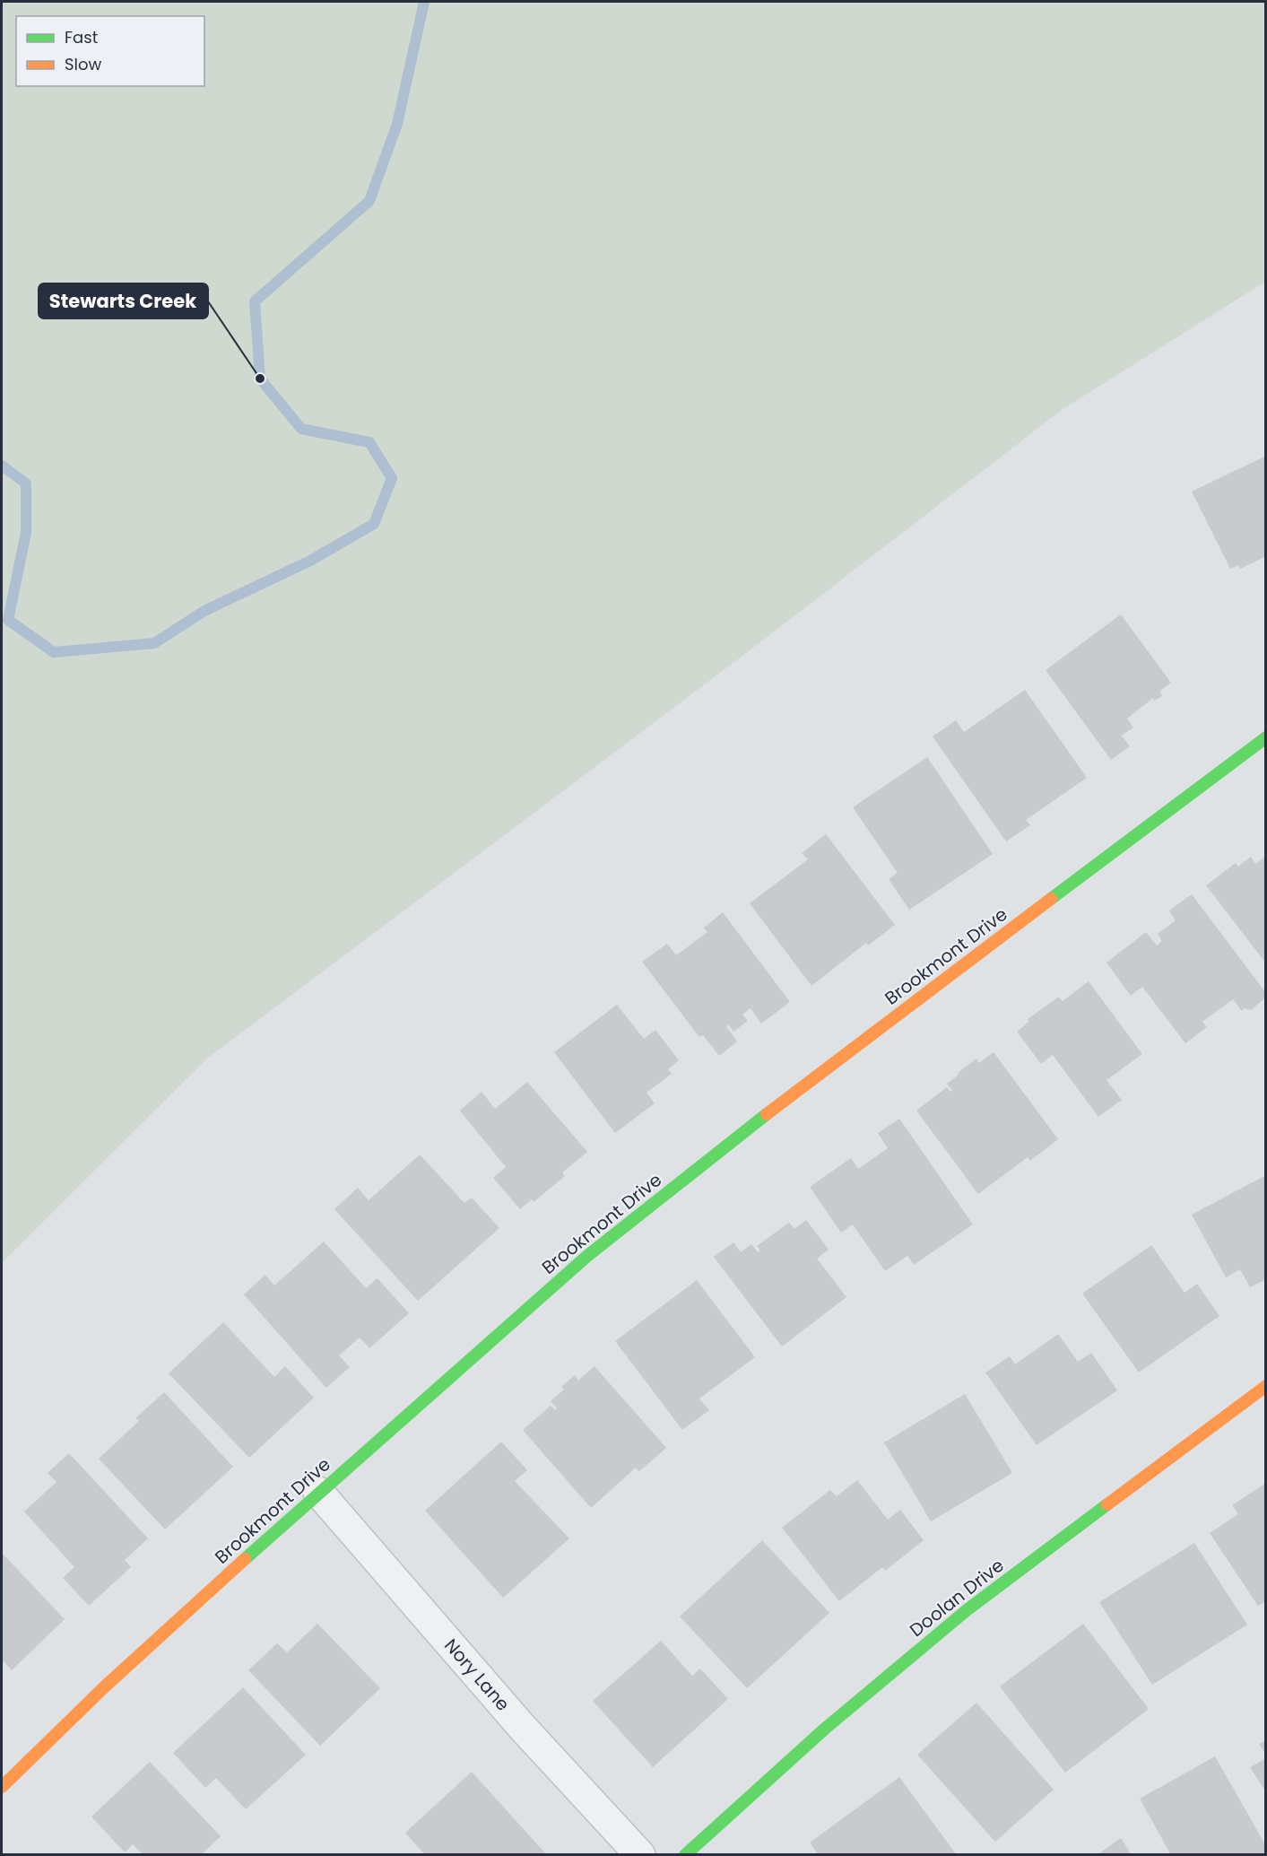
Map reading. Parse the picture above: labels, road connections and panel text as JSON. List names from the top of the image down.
{
  "streets": {
    "street": ["Brookmont Drive", "Doolan Drive", "Nory Lane"]
  },
  "crossings": [
    ["Brookmont Drive", "Nory Lane"]
  ],
  "places": ["Stewarts Creek"],
  "legend": ["Fast", "Slow"]
}
